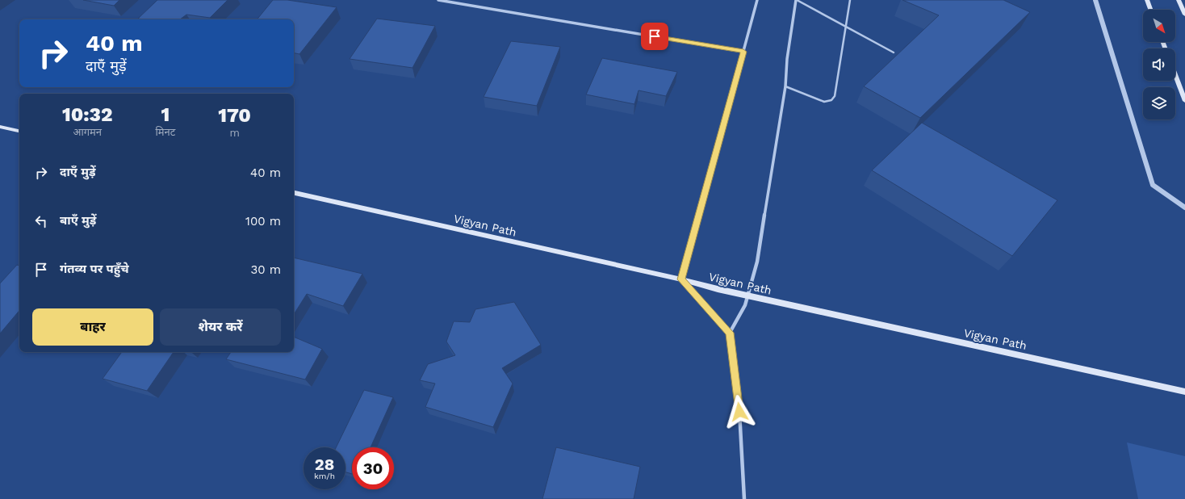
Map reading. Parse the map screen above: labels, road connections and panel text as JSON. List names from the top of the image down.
{
  "streets": {
    "main road": ["Vigyan Path"]
  },
  "north": "bottom right",
  "page": {
    "turn": ["40 m", "दाएँ मुड़ें"],
    "eta": [
      "10:32",
      "आगमन",
      "1",
      "मिनट",
      "170",
      "m"
    ],
    "list": [
      {
        "name": "दाएँ मुड़ें",
        "value": "40 m"
      },
      {
        "name": "बाएँ मुड़ें",
        "value": "100 m"
      },
      {
        "name": "गंतव्य पर पहुँचे",
        "value": "30 m"
      }
    ],
    "buttons": ["बाहर", "शेयर करें"],
    "speed": "28 km/h",
    "limit": "30"
  }
}
